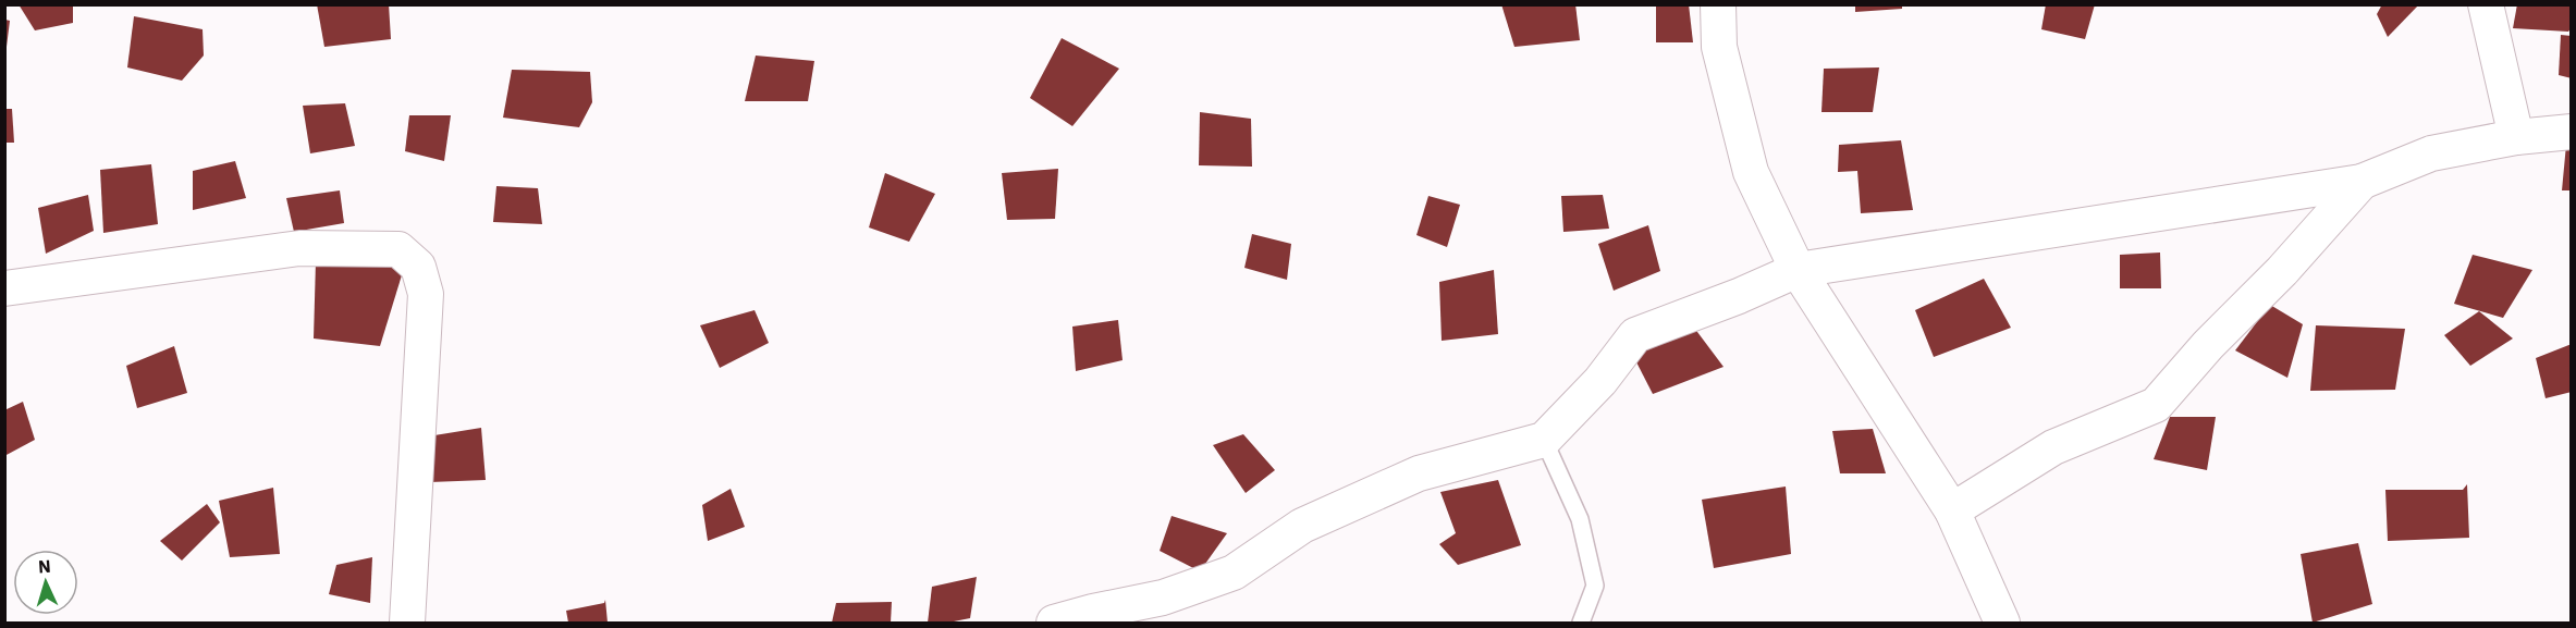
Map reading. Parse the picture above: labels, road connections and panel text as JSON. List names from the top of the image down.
{
  "north": "top"
}
